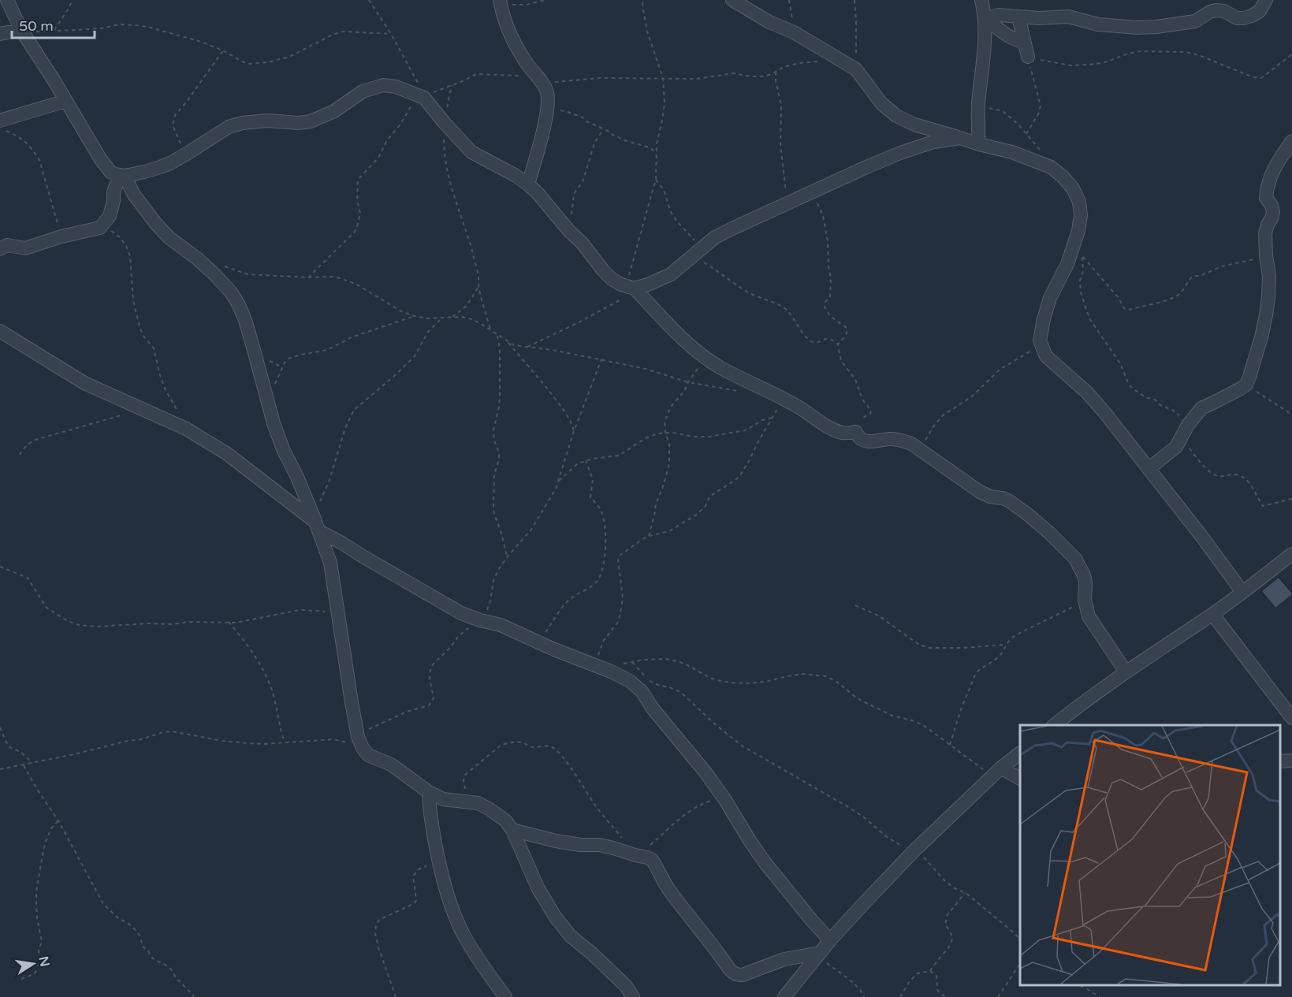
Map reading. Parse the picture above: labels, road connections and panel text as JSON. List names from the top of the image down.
{
  "scale_bar": "50 m",
  "north": "right"
}
